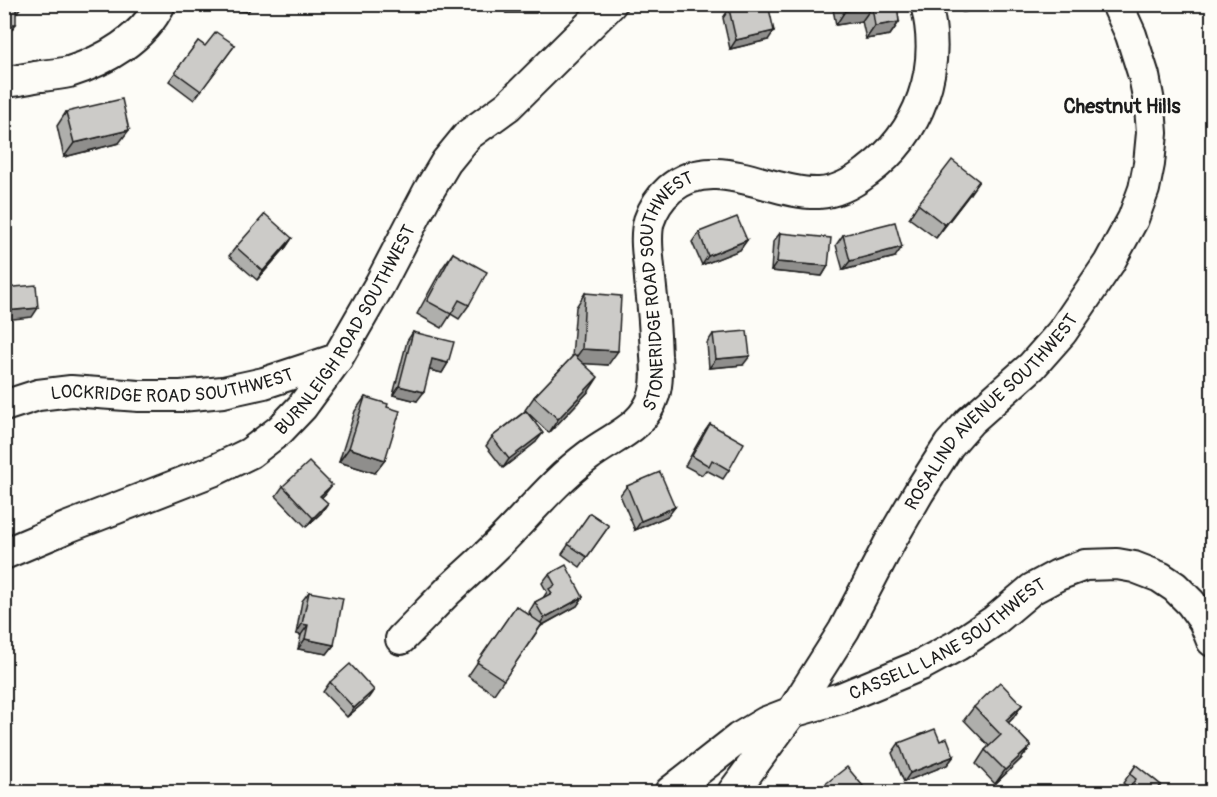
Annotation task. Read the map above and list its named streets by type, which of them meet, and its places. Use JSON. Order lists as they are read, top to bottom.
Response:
{
  "streets": {
    "street": [
      "STONERIDGE ROAD SOUTHWEST",
      "BURNLEIGH ROAD SOUTHWEST",
      "LOCKRIDGE ROAD SOUTHWEST",
      "ROSALIND AVENUE SOUTHWEST",
      "CASSELL LANE SOUTHWEST"
    ]
  },
  "crossings": [
    ["BURNLEIGH ROAD SOUTHWEST", "LOCKRIDGE ROAD SOUTHWEST"],
    ["ROSALIND AVENUE SOUTHWEST", "CASSELL LANE SOUTHWEST"]
  ],
  "districts": ["Chestnut Hills"]
}
